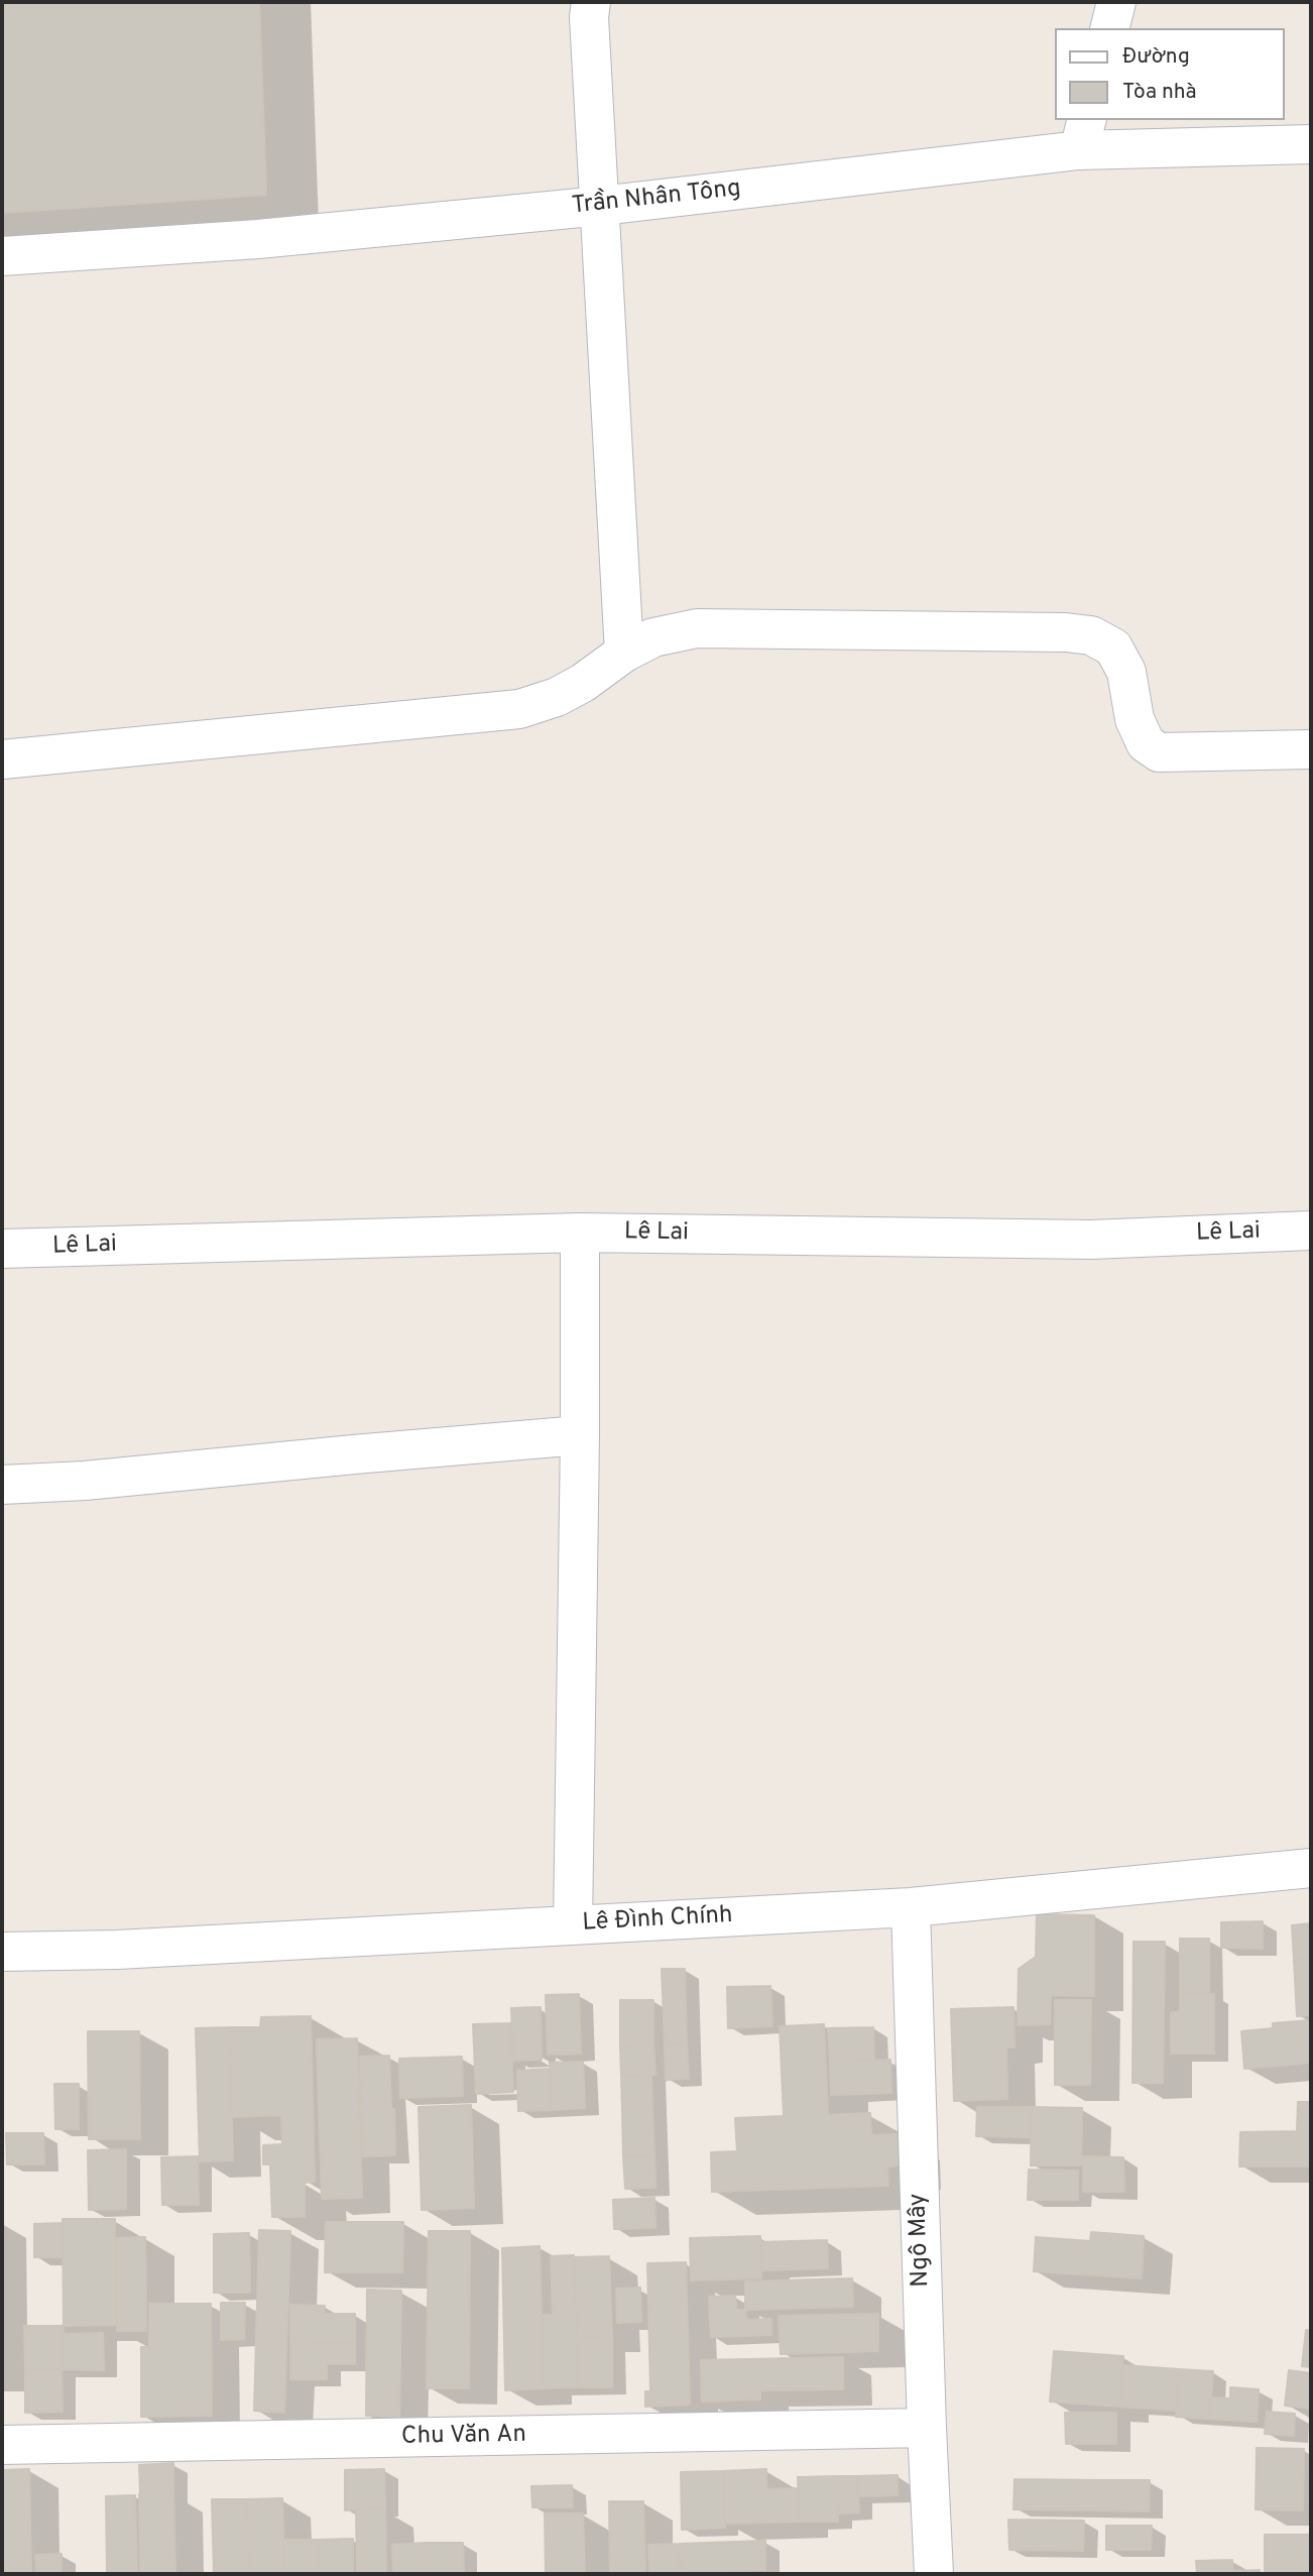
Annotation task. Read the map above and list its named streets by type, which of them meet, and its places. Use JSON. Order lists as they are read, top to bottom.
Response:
{
  "streets": {
    "street": [
      "Trần Nhân Tông",
      "Lê Lai",
      "Lê Đình Chính",
      "Ngô Mây",
      "Chu Văn An"
    ]
  },
  "crossings": [
    ["Lê Đình Chính", "Ngô Mây"],
    ["Ngô Mây", "Chu Văn An"]
  ],
  "legend": ["Đường", "Tòa nhà"]
}
